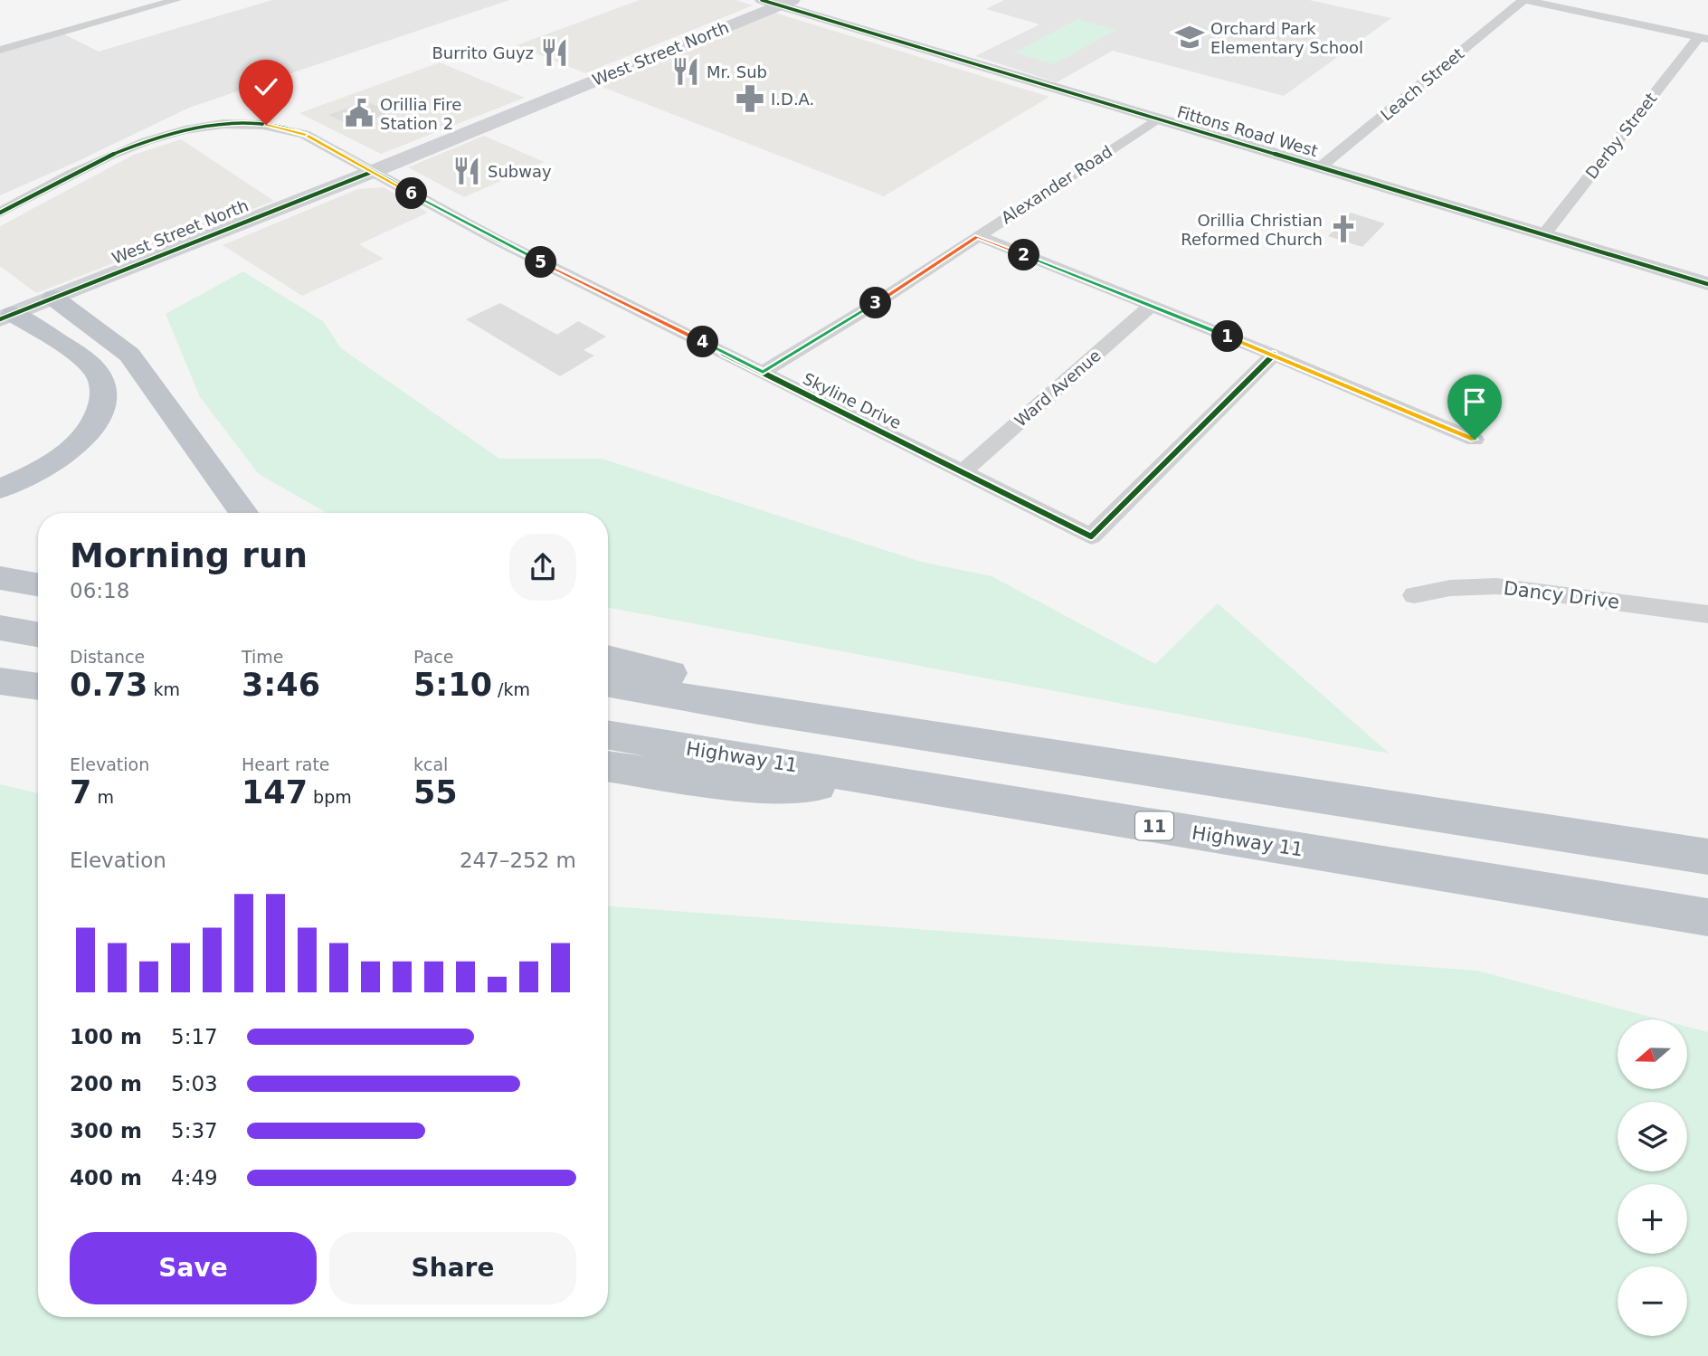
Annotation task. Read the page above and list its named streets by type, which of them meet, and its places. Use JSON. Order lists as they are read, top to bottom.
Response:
{
  "streets": {
    "highway": ["Highway 11", "11"],
    "main road": ["West Street North"],
    "street": [
      "Leach Street",
      "Fittons Road West",
      "Derby Street",
      "Alexander Road",
      "Ward Avenue",
      "Skyline Drive",
      "Dancy Drive"
    ]
  },
  "crossings": [
    ["West Street North", "Fittons Road West"],
    ["West Street North", "Skyline Drive"],
    ["Leach Street", "Fittons Road West"],
    ["Fittons Road West", "Derby Street"],
    ["Fittons Road West", "Alexander Road"],
    ["Alexander Road", "Skyline Drive"],
    ["Ward Avenue", "Skyline Drive"]
  ],
  "places": {
    "school or university": ["Orchard Park Elementary School"],
    "restaurant": ["Burrito Guyz", "Mr. Sub", "Subway"],
    "pharmacy": ["I.D.A."],
    "public building": ["Orillia Fire Station 2"],
    "church": ["Orillia Christian Reformed Church"]
  },
  "north": "left",
  "page": {
    "pins": [
      "6",
      "2",
      "5",
      "3",
      "1",
      "4"
    ],
    "heading": ["Morning run", "06:18"],
    "stats": [
      ["Distance", "0.73 km"],
      ["Time", "3:46"],
      ["Pace", "5:10 /km"],
      ["Elevation", "7 m"],
      ["Heart rate", "147 bpm"],
      ["kcal", "55"]
    ],
    "chart": ["Elevation", "247–252 m"],
    "list": [
      {
        "name": "100 m",
        "note": "5:17"
      },
      {
        "name": "200 m",
        "note": "5:03"
      },
      {
        "name": "300 m",
        "note": "5:37"
      },
      {
        "name": "400 m",
        "note": "4:49"
      }
    ],
    "map_buttons": ["+", "−"],
    "buttons": ["Save", "Share"]
  }
}
